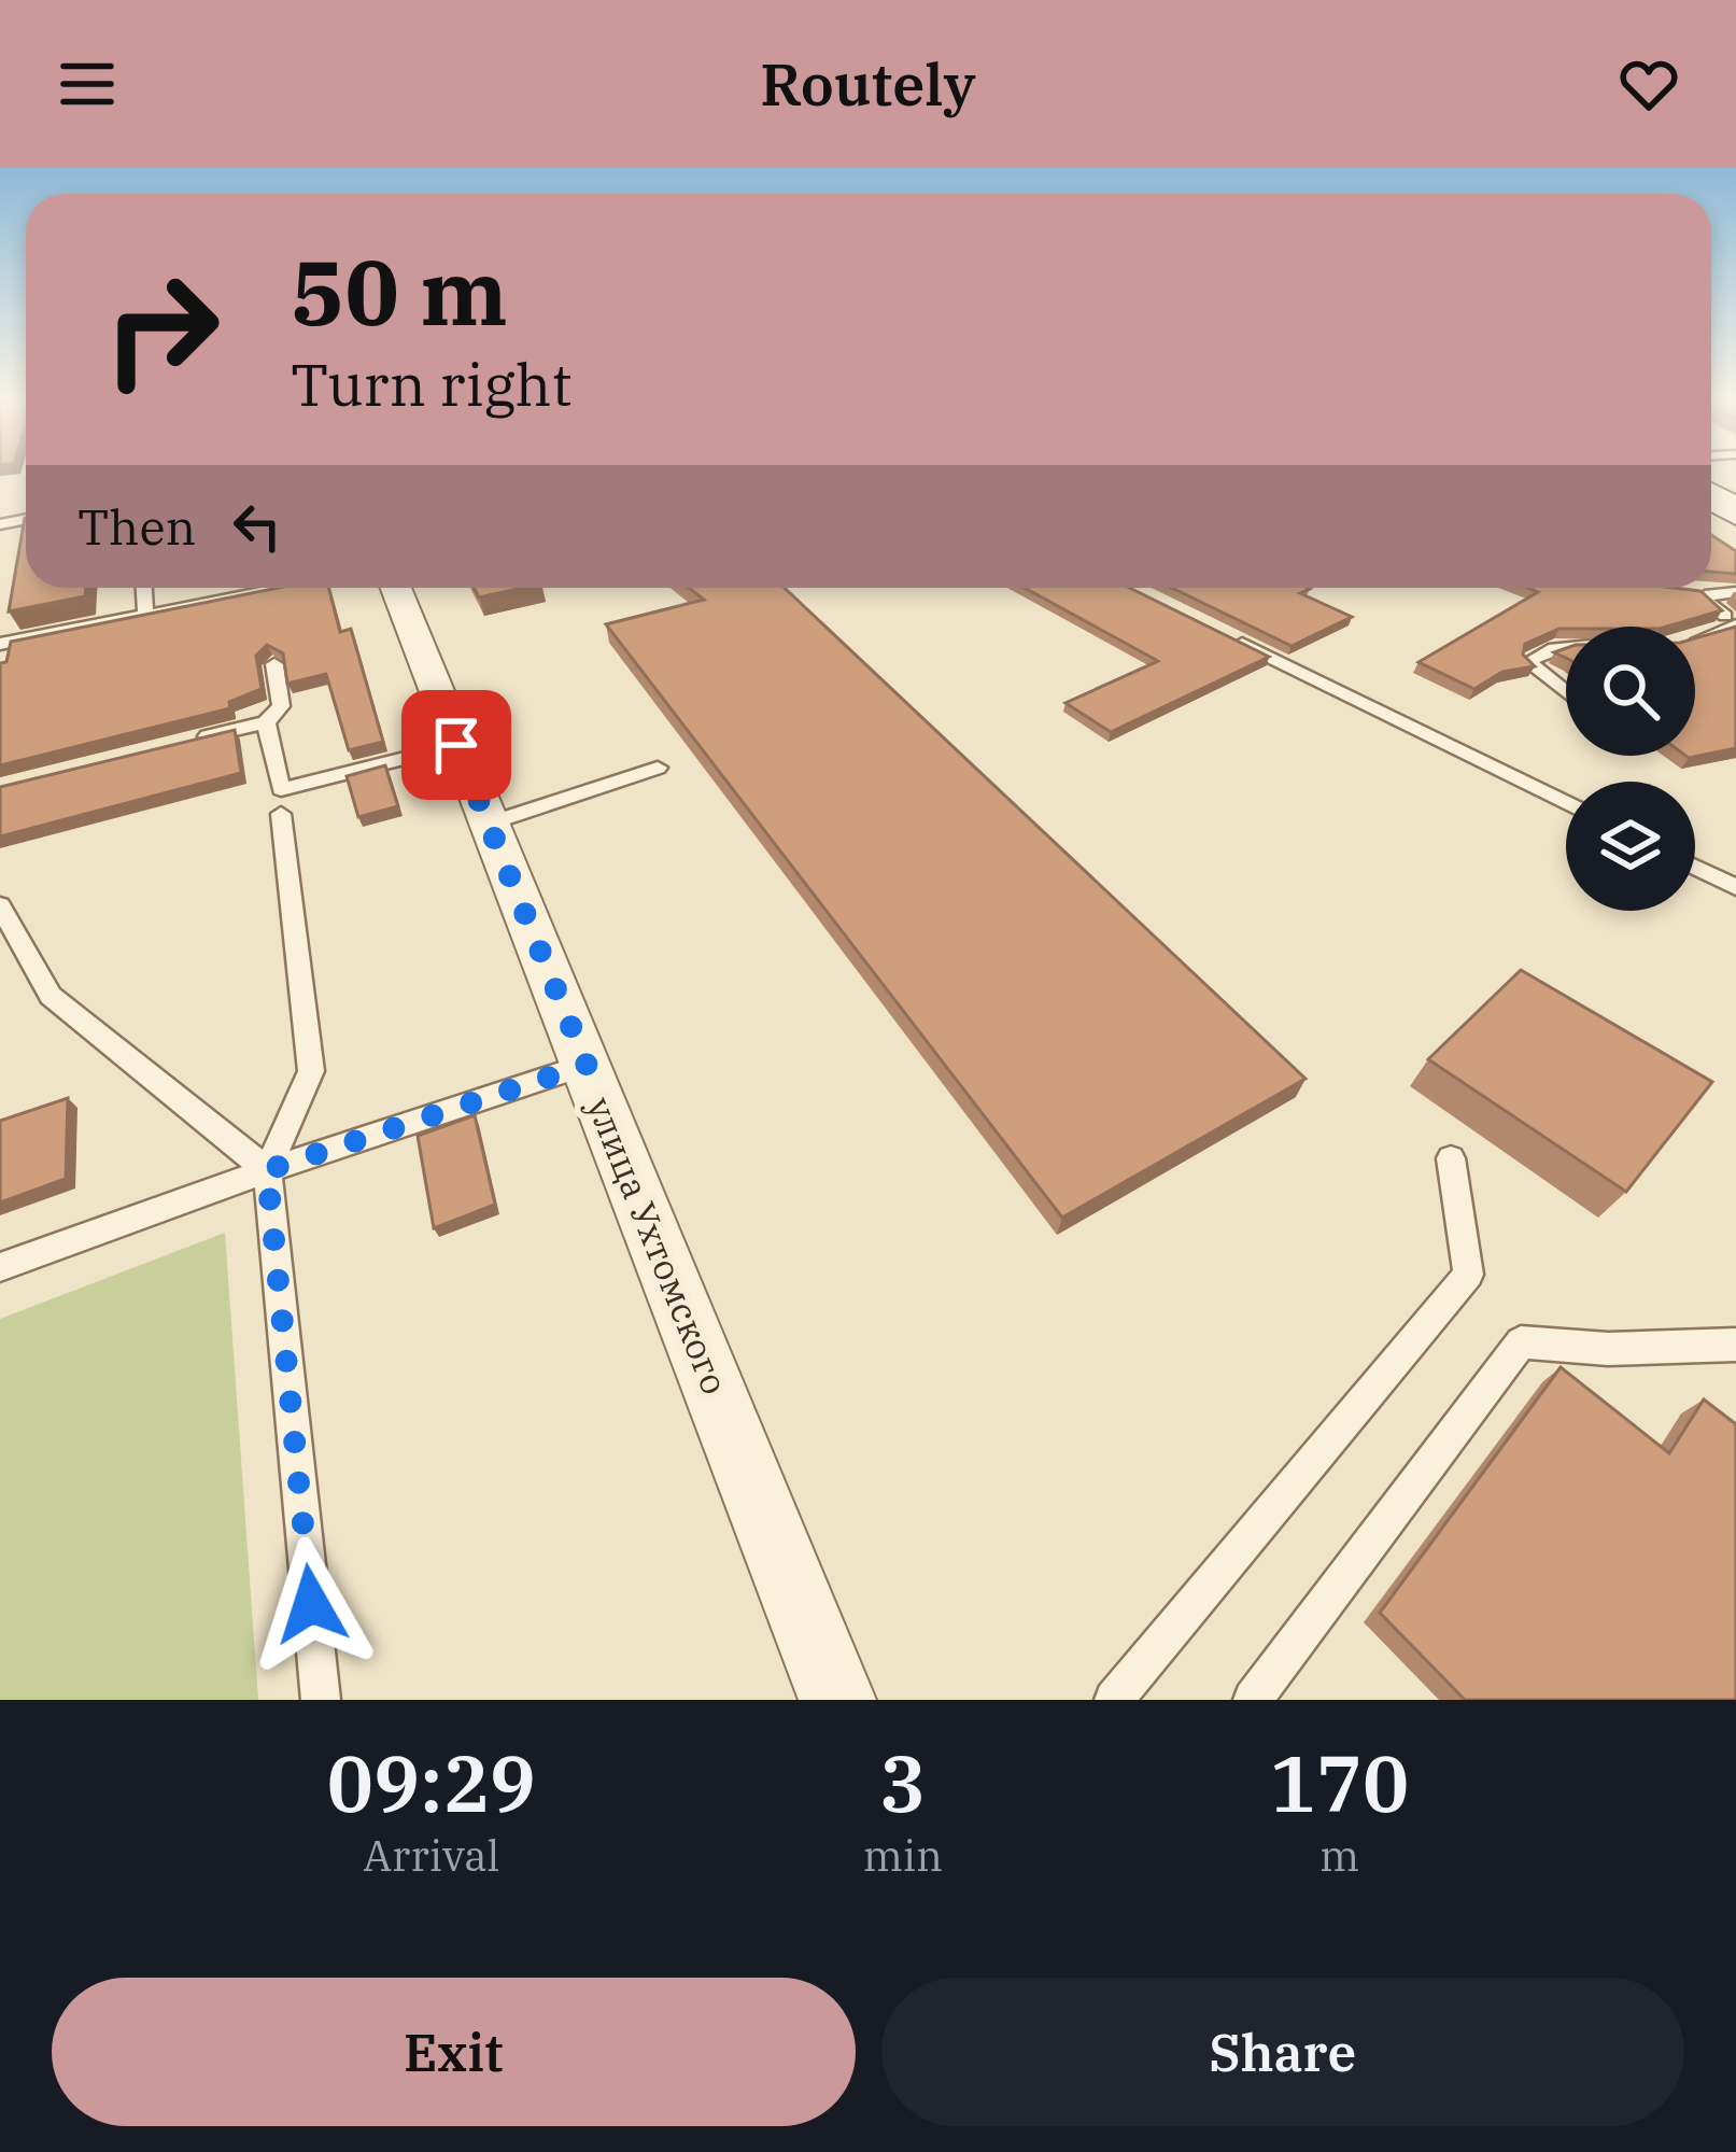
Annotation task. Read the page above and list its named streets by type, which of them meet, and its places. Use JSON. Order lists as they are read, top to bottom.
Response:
{
  "streets": {
    "street": ["улица Ухтомского"]
  },
  "page": {
    "header": "Routely",
    "turn": ["50 m", "Turn right"],
    "then": "Then",
    "eta": [
      "09:29",
      "Arrival",
      "3",
      "min",
      "170",
      "m"
    ],
    "buttons": ["Exit", "Share"]
  }
}
